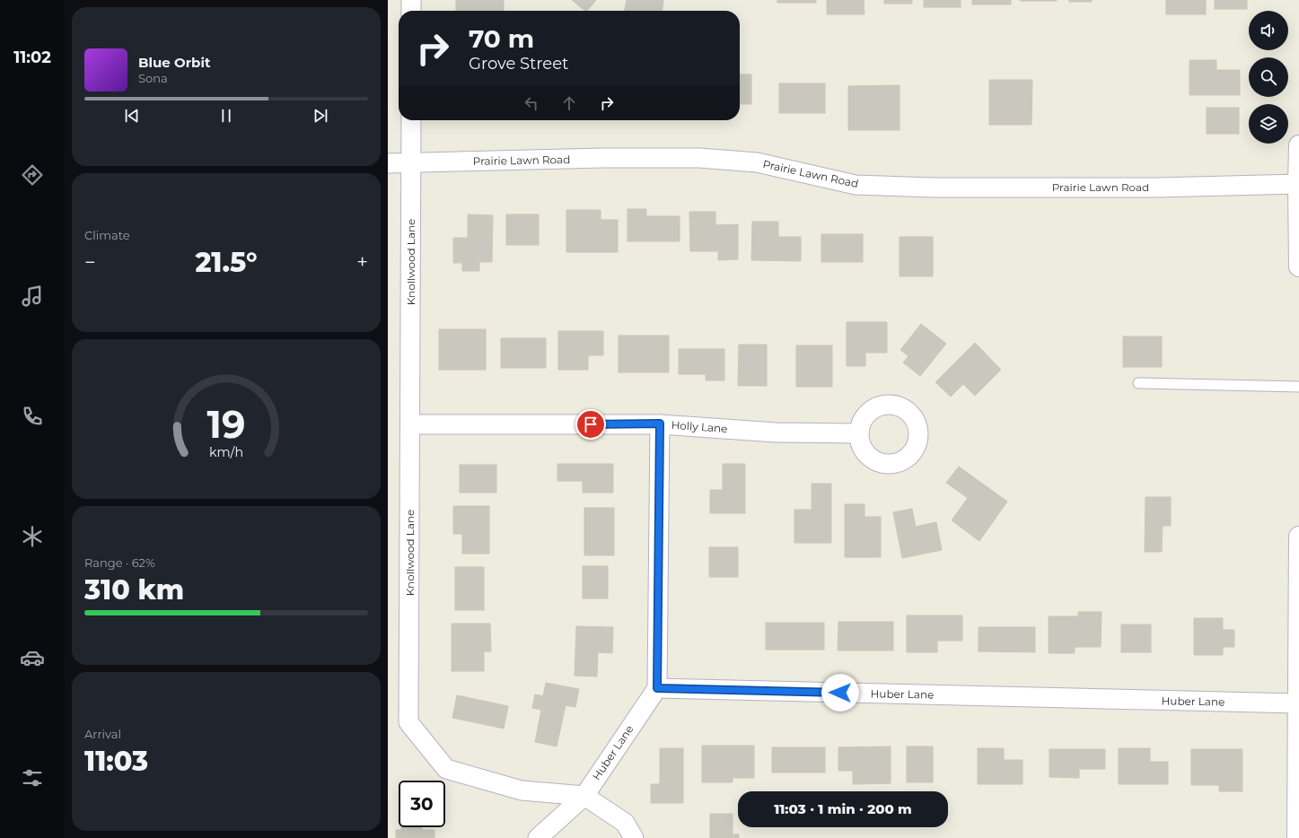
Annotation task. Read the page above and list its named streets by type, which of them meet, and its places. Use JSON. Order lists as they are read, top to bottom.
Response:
{
  "streets": {
    "street": [
      "Prairie Lawn Road",
      "Knollwood Lane",
      "Holly Lane",
      "Huber Lane"
    ]
  },
  "crossings": [
    ["Prairie Lawn Road", "Knollwood Lane"],
    ["Knollwood Lane", "Holly Lane"],
    ["Knollwood Lane", "Huber Lane"]
  ],
  "page": {
    "tabs": "11:02",
    "turn": ["70 m", "Grove Street"],
    "song": ["Blue Orbit", "Sona"],
    "tile": [
      "Climate",
      ["Range · 62%", "310 km"],
      ["Arrival", "11:03"]
    ],
    "heat": ["−", "21.5°", "+"],
    "limit": "30",
    "trip": "11:03 · 1 min · 200 m",
    "gauge": ["19", "km/h"]
  }
}
